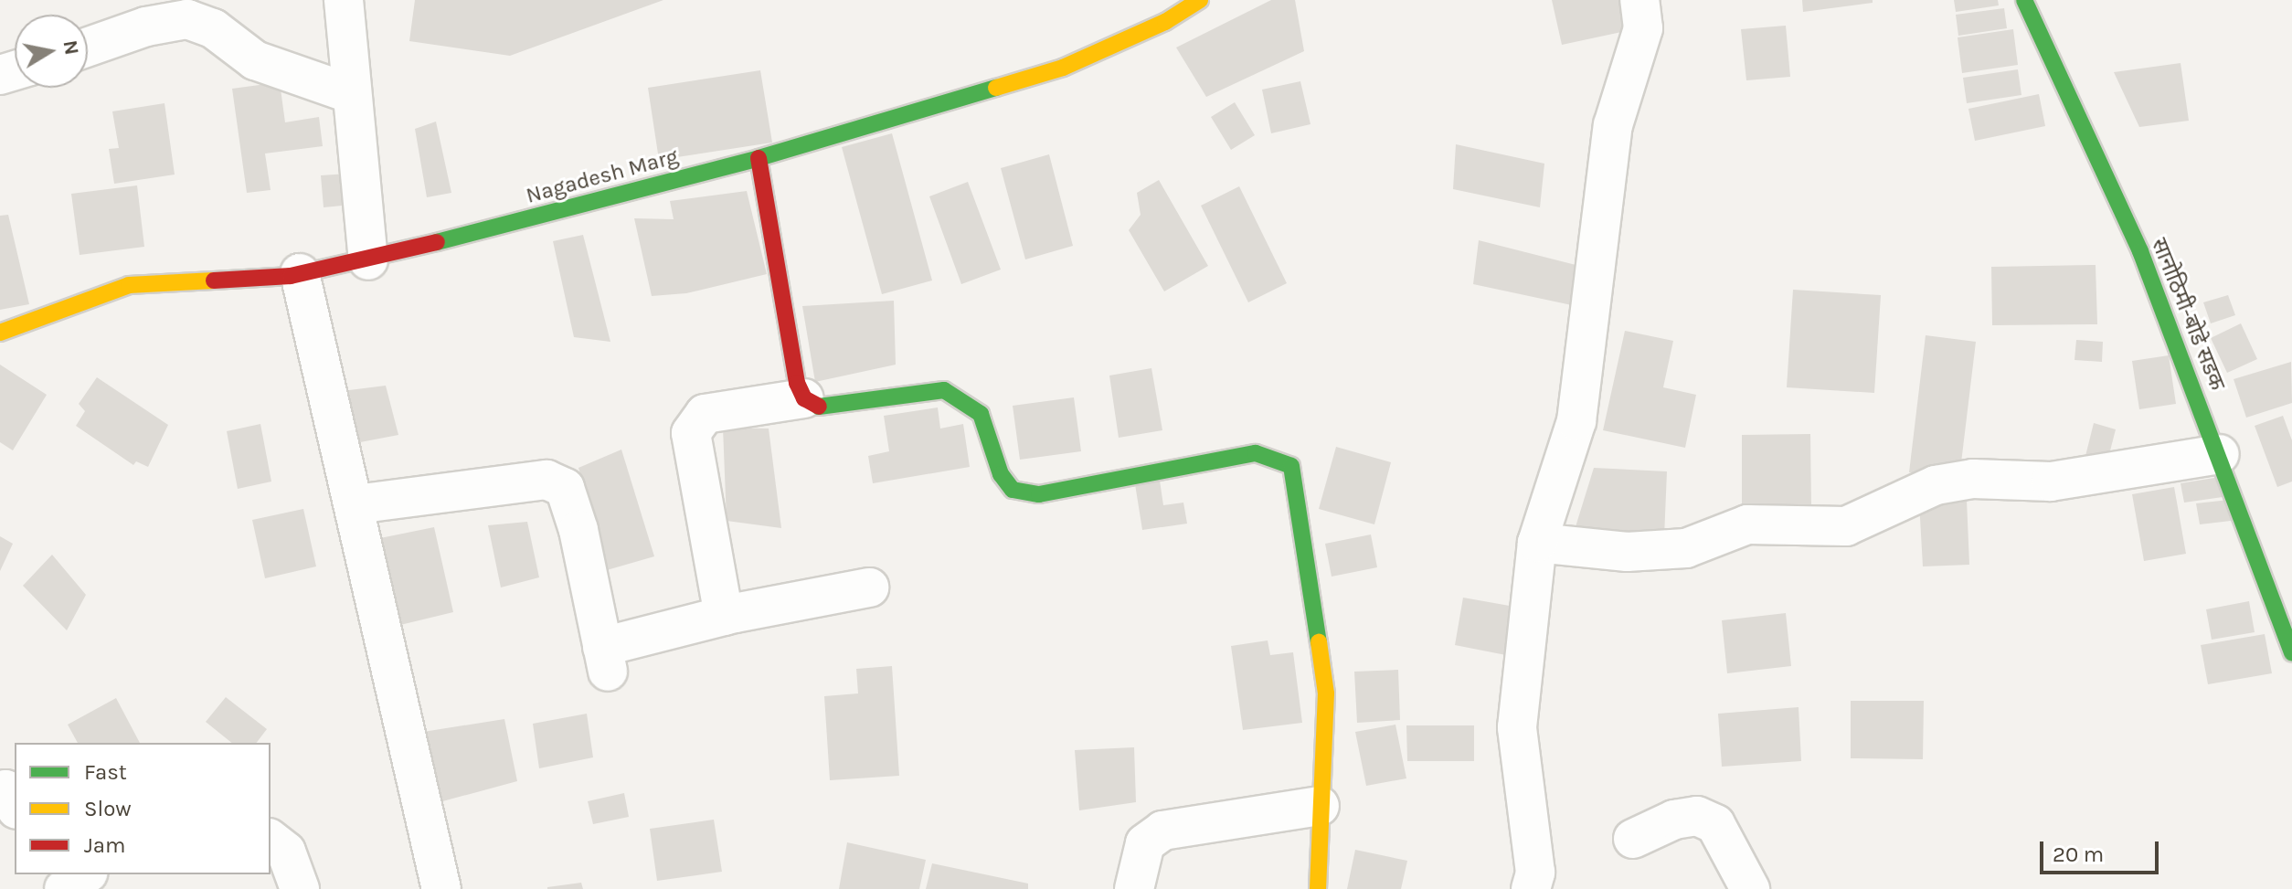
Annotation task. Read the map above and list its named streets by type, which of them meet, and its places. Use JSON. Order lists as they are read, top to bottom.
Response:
{
  "streets": {
    "street": ["Nagadesh Marg", "सानोठिमी-बोडे सडक"]
  },
  "legend": ["Fast", "Slow", "Jam"],
  "scale_bar": "20 m",
  "north": "right"
}
